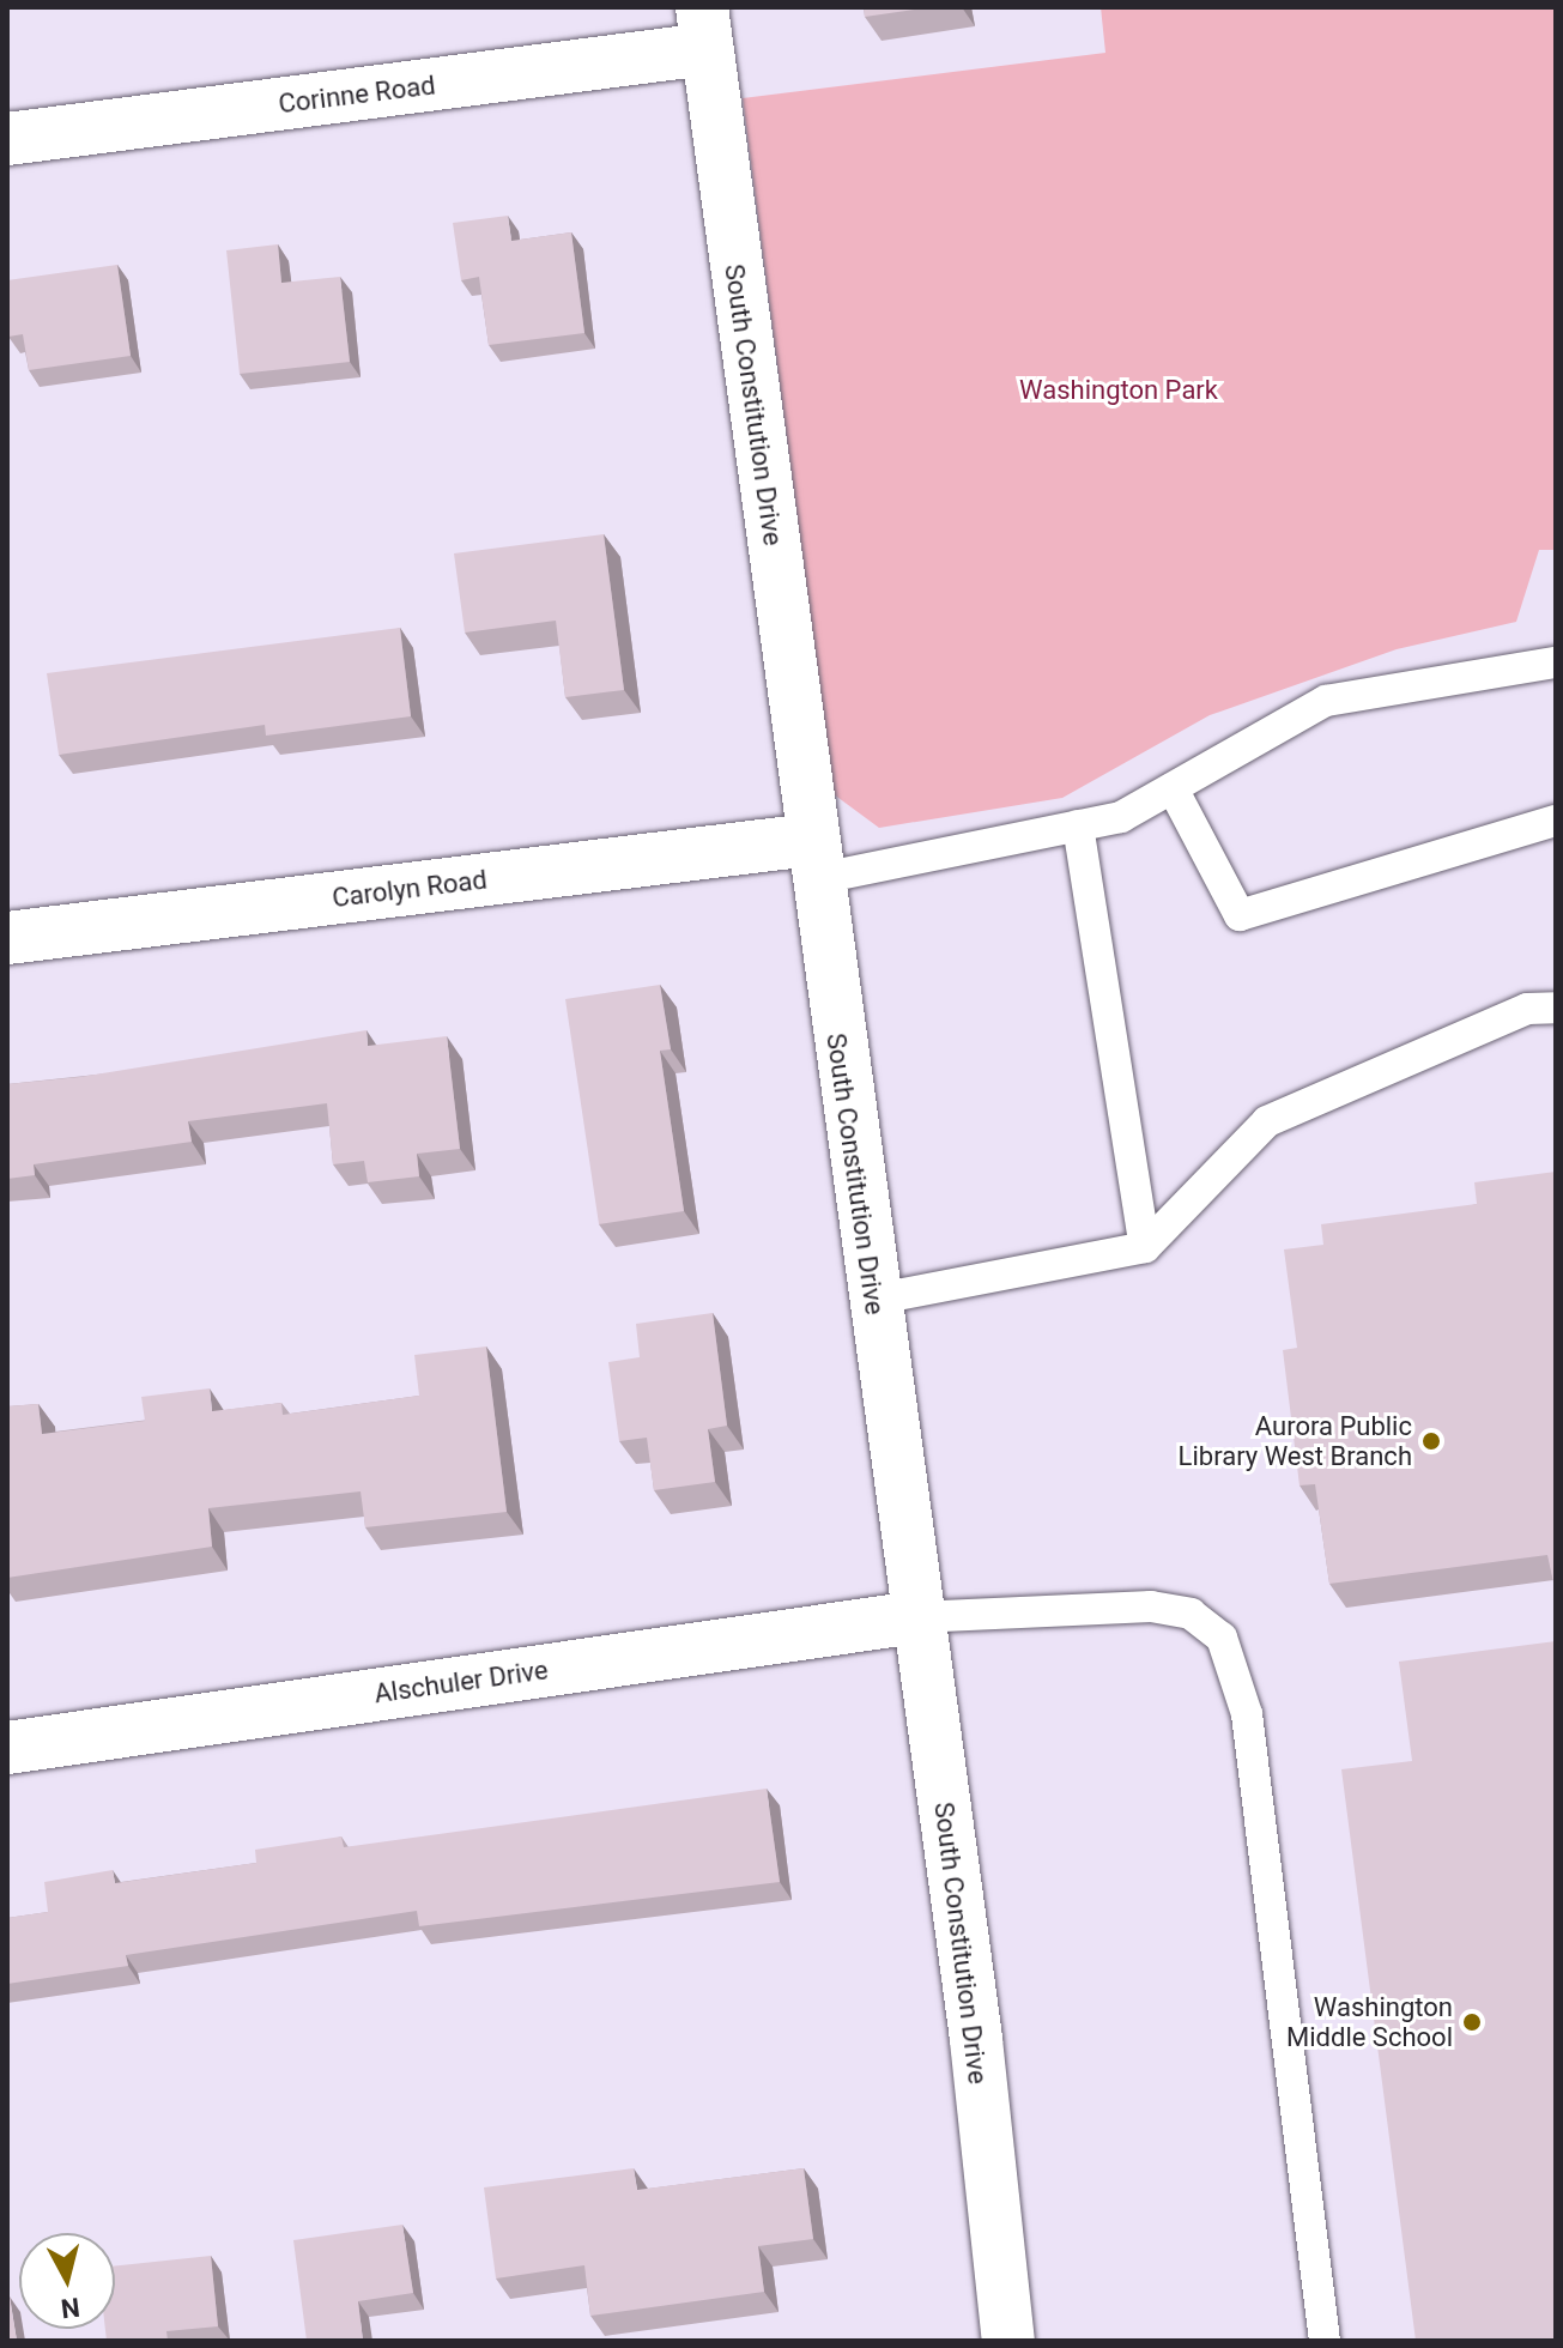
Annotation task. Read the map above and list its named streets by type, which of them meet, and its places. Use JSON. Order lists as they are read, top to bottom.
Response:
{
  "streets": {
    "street": [
      "Corinne Road",
      "South Constitution Drive",
      "Carolyn Road",
      "Alschuler Drive"
    ]
  },
  "crossings": [
    ["Corinne Road", "South Constitution Drive"],
    ["South Constitution Drive", "Carolyn Road"],
    ["South Constitution Drive", "Alschuler Drive"]
  ],
  "parks": ["Washington Park"],
  "places": ["Aurora Public Library West Branch", "Washington Middle School"],
  "north": "bottom"
}
